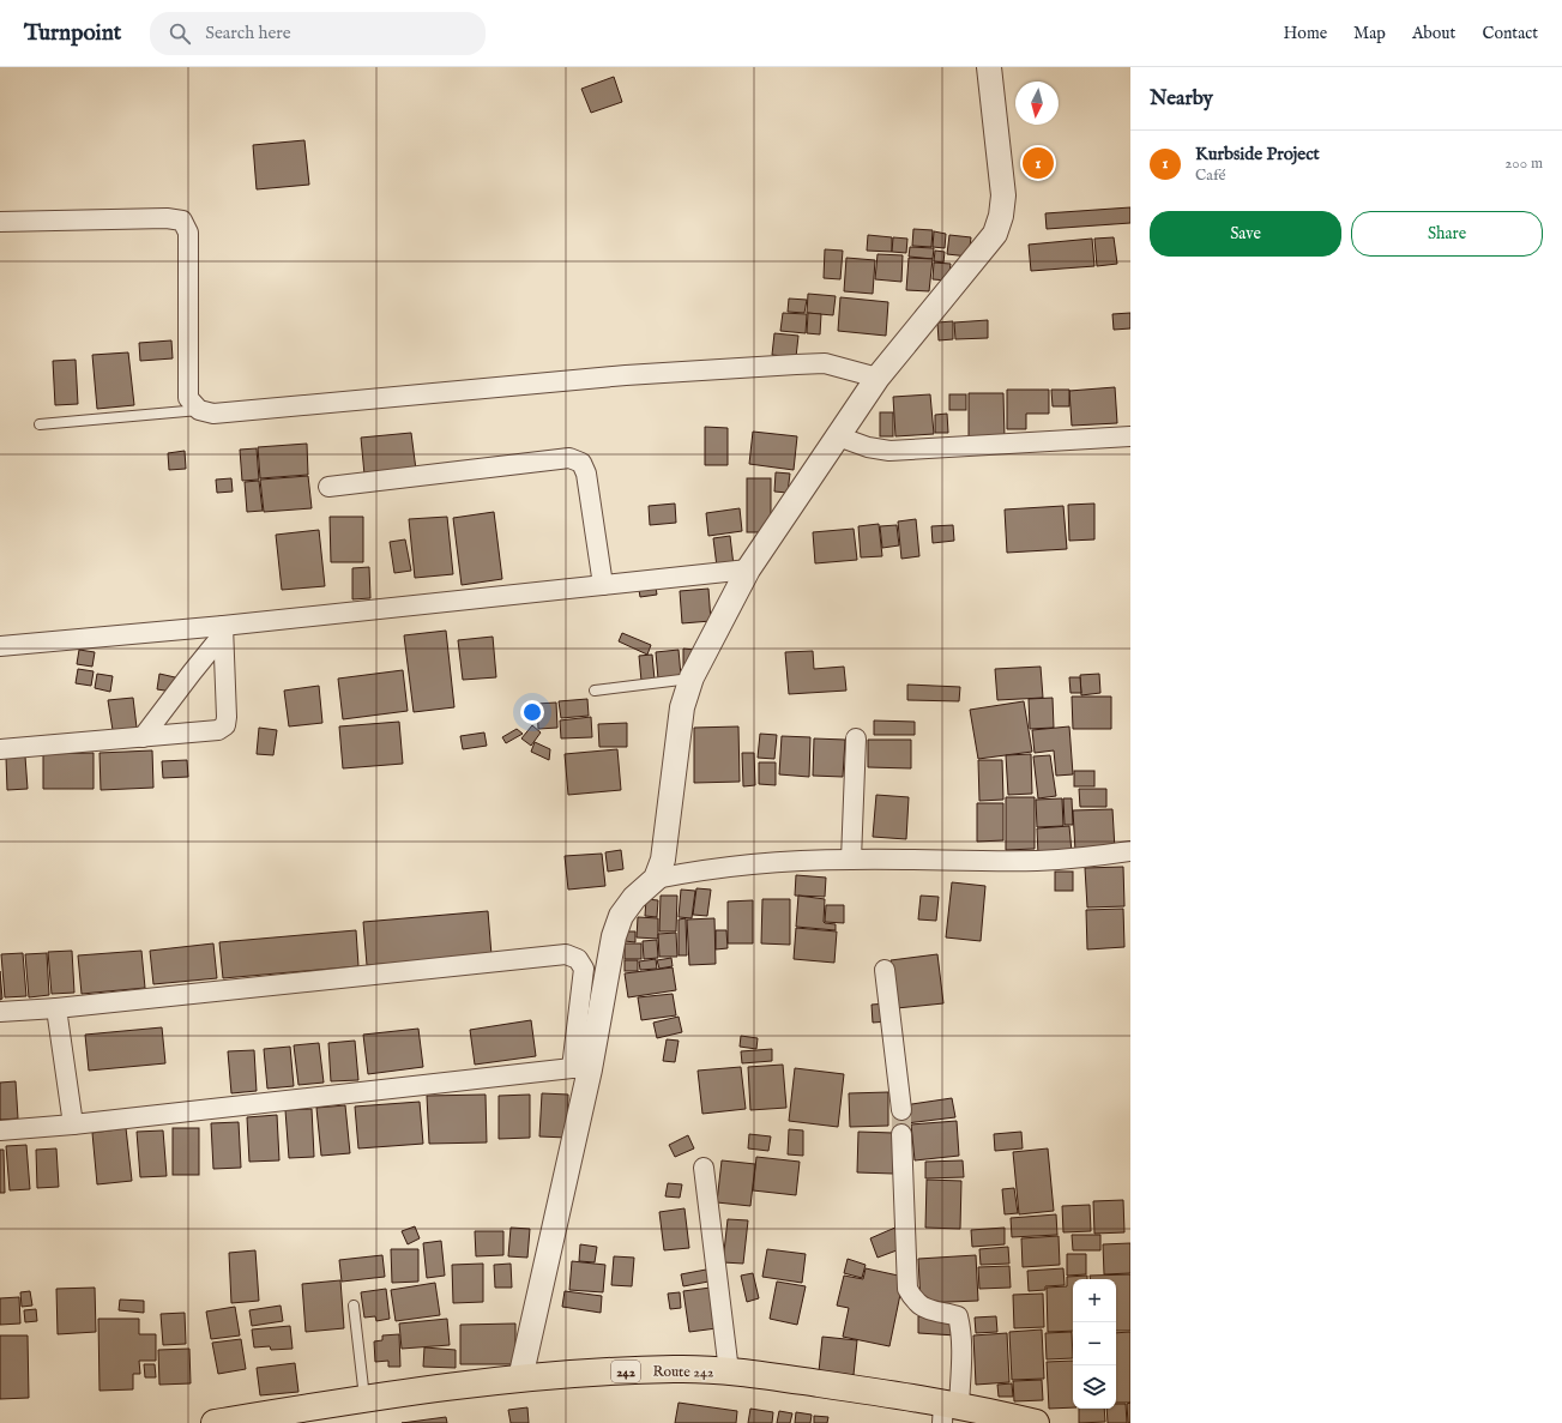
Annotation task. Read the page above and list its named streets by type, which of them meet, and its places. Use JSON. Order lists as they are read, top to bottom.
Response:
{
  "streets": {
    "main road": ["242", "Route 242"]
  },
  "north": "bottom",
  "page": {
    "header": "Turnpoint",
    "search": "Search here",
    "nav": [
      "Home",
      "Map",
      "About",
      "Contact"
    ],
    "heading": "Nearby",
    "list": [
      {
        "mark": "1",
        "name": "Kurbside Project",
        "note": "Café",
        "value": "200 m"
      }
    ],
    "pins": "1",
    "buttons": ["Save", "Share"],
    "map_buttons": ["+", "−"]
  }
}
